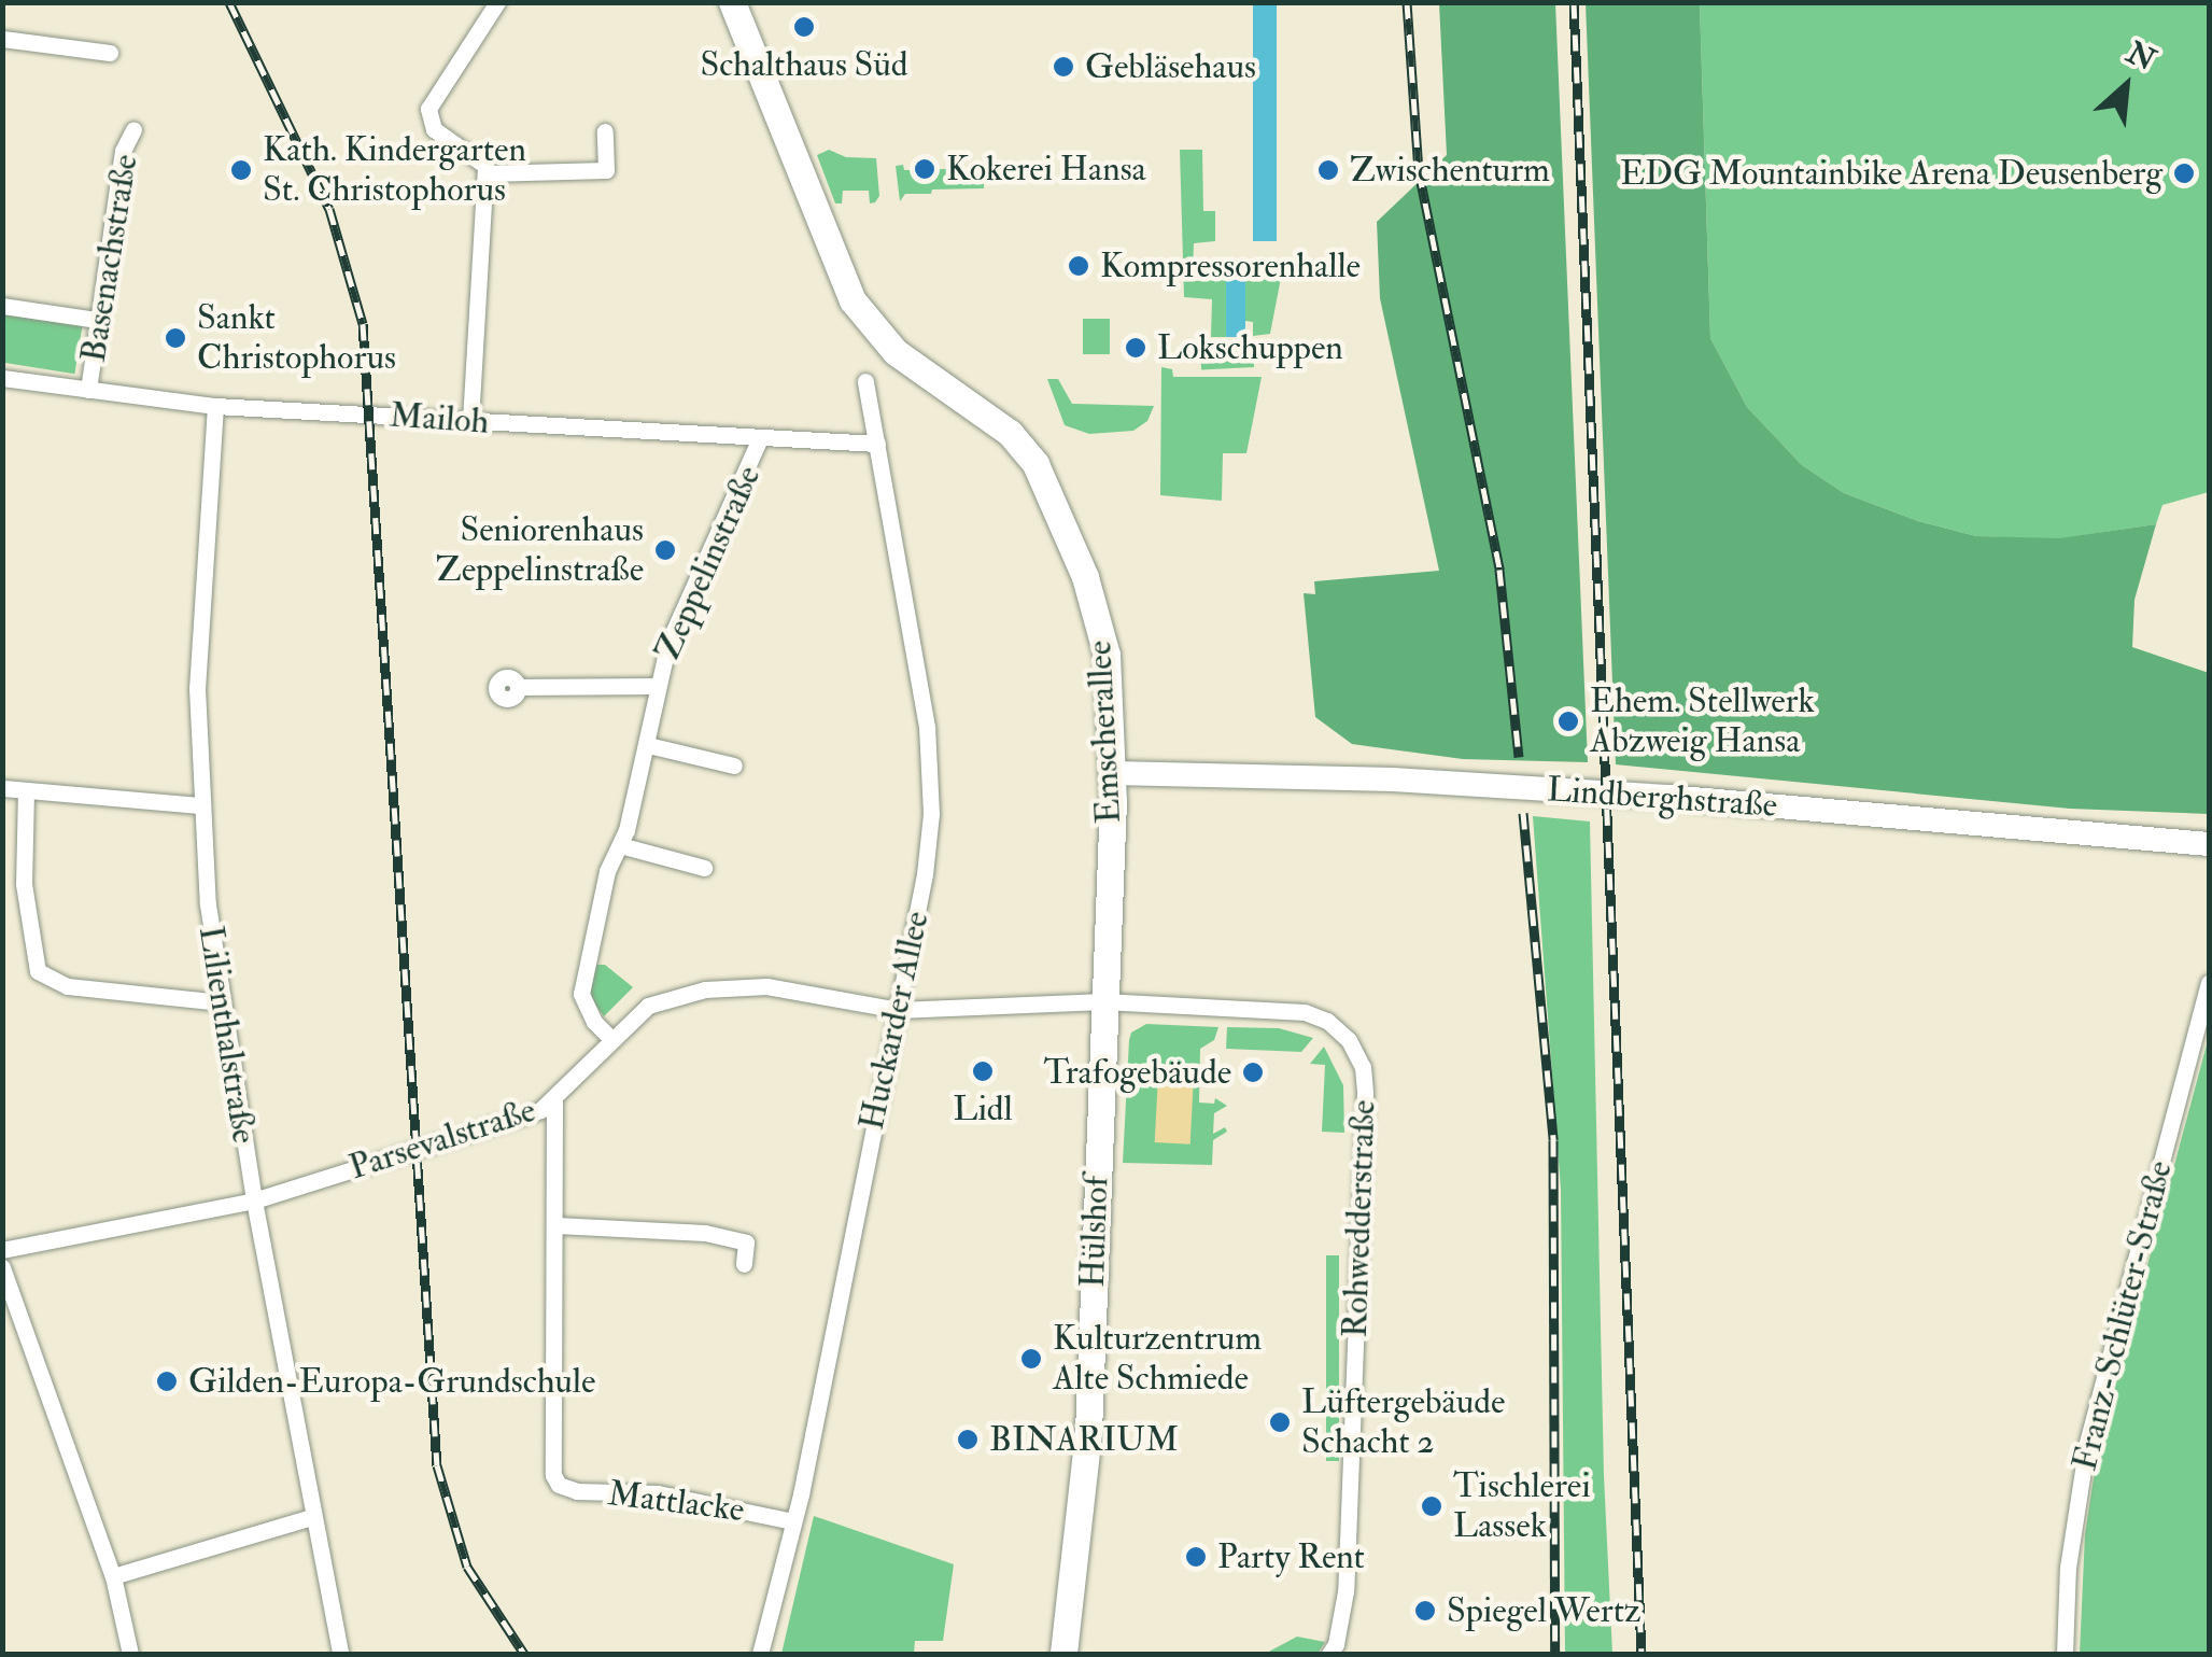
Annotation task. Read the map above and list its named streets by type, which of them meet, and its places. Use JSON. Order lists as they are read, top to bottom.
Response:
{
  "streets": {
    "main road": ["Emscherallee", "Lindberghstraße", "Hülshof"],
    "street": [
      "Basenachstraße",
      "Mailoh",
      "Zeppelinstraße",
      "Huckarder Allee",
      "Lilienthalstraße",
      "Parsevalstraße",
      "Rohwedderstraße",
      "Franz-Schlüter-Straße",
      "Mattlacke"
    ]
  },
  "crossings": [
    ["Basenachstraße", "Mailoh"],
    ["Mailoh", "Zeppelinstraße"],
    ["Mailoh", "Huckarder Allee"],
    ["Mailoh", "Lilienthalstraße"],
    ["Zeppelinstraße", "Parsevalstraße"],
    ["Emscherallee", "Lindberghstraße"],
    ["Emscherallee", "Parsevalstraße"],
    ["Emscherallee", "Rohwedderstraße"],
    ["Emscherallee", "Hülshof"],
    ["Huckarder Allee", "Parsevalstraße"],
    ["Huckarder Allee", "Mattlacke"],
    ["Lilienthalstraße", "Parsevalstraße"],
    ["Parsevalstraße", "Rohwedderstraße"],
    ["Parsevalstraße", "Hülshof"],
    ["Rohwedderstraße", "Hülshof"]
  ],
  "places": [
    "Schalthaus Süd",
    "Gebläsehaus",
    "Kokerei Hansa",
    "Kath. Kindergarten St. Christophorus",
    "Zwischenturm",
    "EDG Mountainbike Arena Deusenberg",
    "Kompressorenhalle",
    "Sankt Christophorus",
    "Lokschuppen",
    "Seniorenhaus Zeppelinstraße",
    "Ehem. Stellwerk Abzweig Hansa",
    "Lidl",
    "Trafogebäude",
    "Kulturzentrum Alte Schmiede",
    "Gilden-Europa-Grundschule",
    "Lüftergebäude Schacht 2",
    "BINARIUM",
    "Tischlerei Lassek",
    "Party Rent",
    "Spiegel Wertz"
  ],
  "north": "top right"
}
